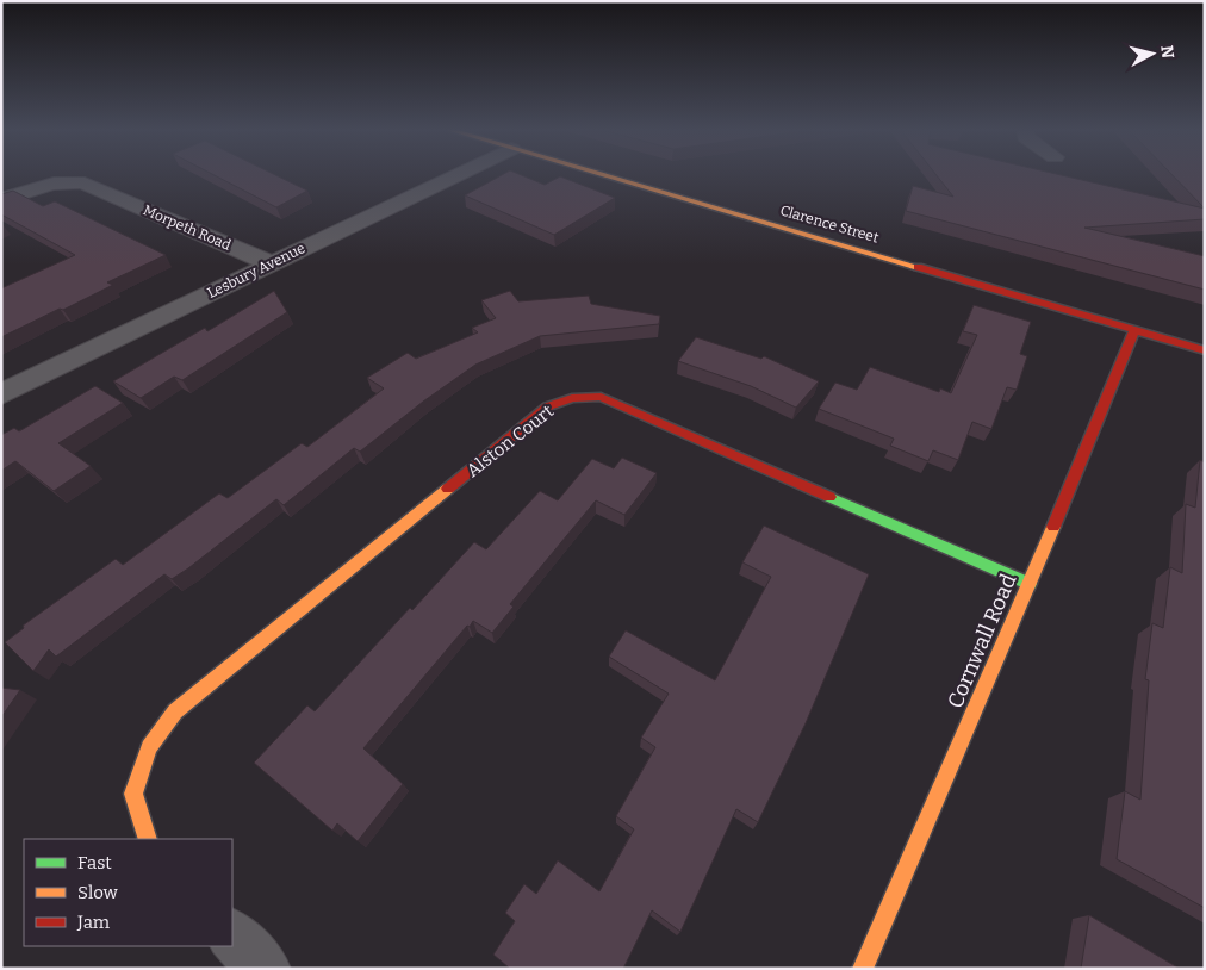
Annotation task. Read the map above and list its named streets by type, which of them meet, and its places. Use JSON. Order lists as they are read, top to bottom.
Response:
{
  "streets": {
    "street": [
      "Clarence Street",
      "Morpeth Road",
      "Lesbury Avenue",
      "Alston Court",
      "Cornwall Road"
    ]
  },
  "crossings": [
    ["Clarence Street", "Cornwall Road"],
    ["Morpeth Road", "Lesbury Avenue"],
    ["Alston Court", "Cornwall Road"]
  ],
  "legend": ["Fast", "Slow", "Jam"],
  "north": "right"
}
